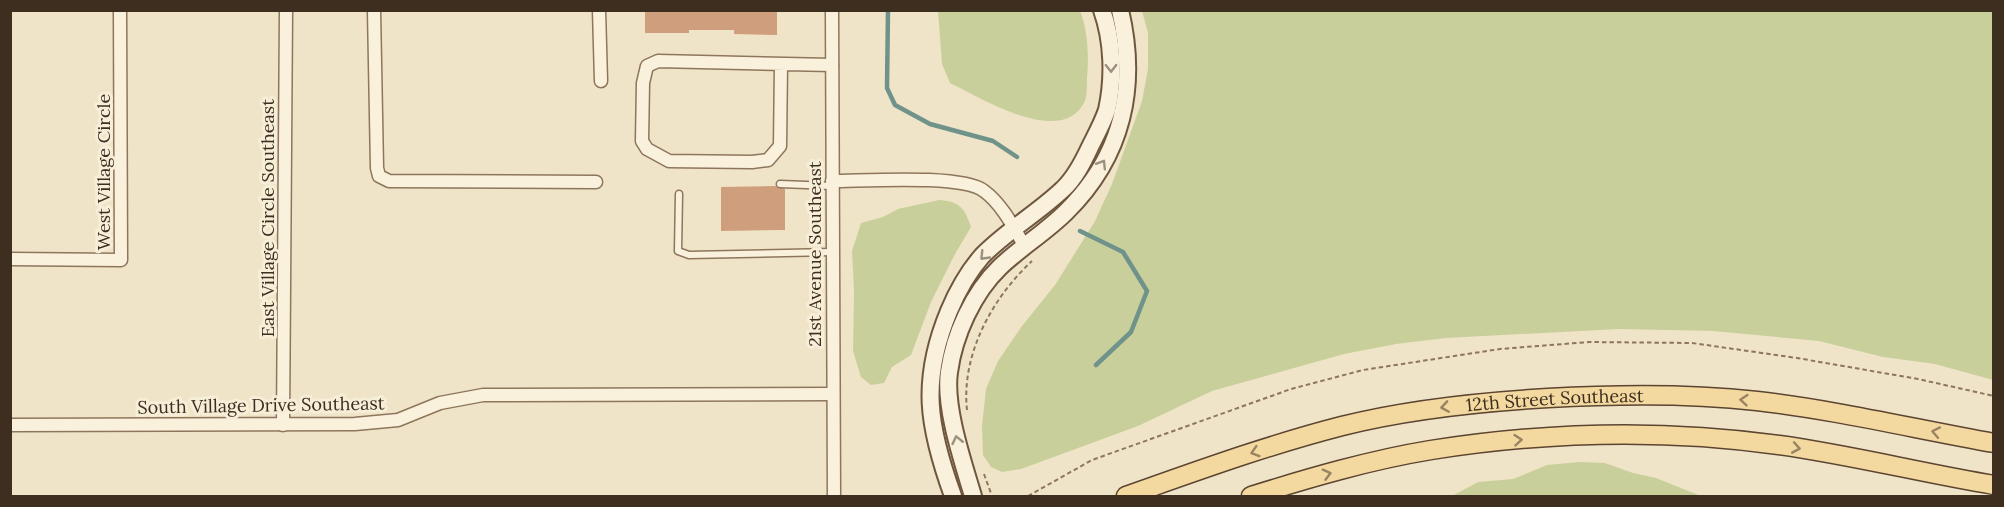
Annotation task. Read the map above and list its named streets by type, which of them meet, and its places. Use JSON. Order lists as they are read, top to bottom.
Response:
{
  "streets": {
    "main road": ["12th Street Southeast"],
    "street": [
      "West Village Circle",
      "East Village Circle Southeast",
      "21st Avenue Southeast",
      "South Village Drive Southeast"
    ]
  },
  "crossings": [
    ["East Village Circle Southeast", "South Village Drive Southeast"],
    ["21st Avenue Southeast", "South Village Drive Southeast"]
  ]
}
